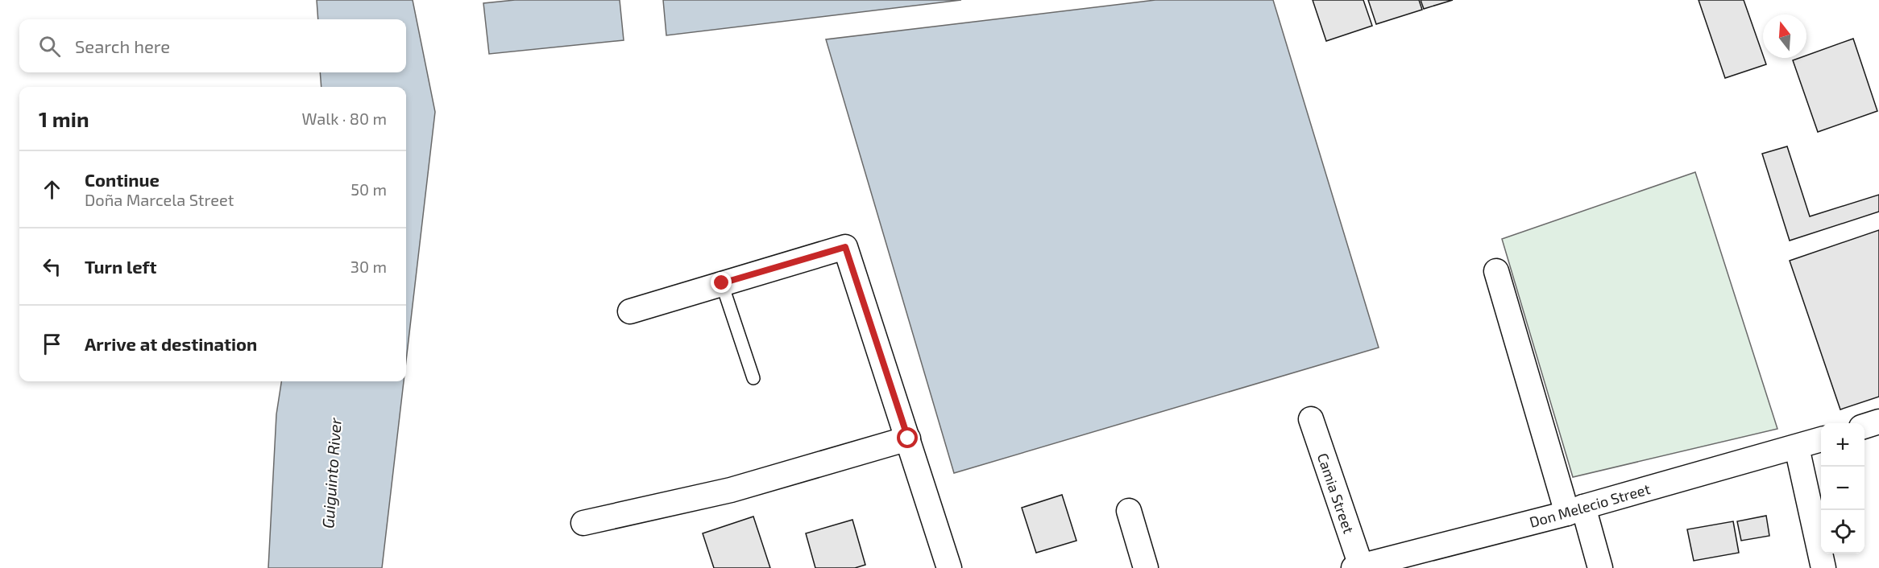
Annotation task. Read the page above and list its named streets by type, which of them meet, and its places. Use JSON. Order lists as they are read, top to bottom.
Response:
{
  "streets": {
    "street": ["Camia Street", "Don Melecio Street"]
  },
  "crossings": [
    ["Camia Street", "Don Melecio Street"]
  ],
  "water": ["Guiguinto River"],
  "north": "top",
  "page": {
    "search": "Search here",
    "heading": ["1 min", "Walk · 80 m"],
    "list": [
      ["Continue", "Doña Marcela Street", "50 m"],
      ["Turn left", "30 m"],
      "Arrive at destination"
    ],
    "map_buttons": ["+", "−"]
  }
}
